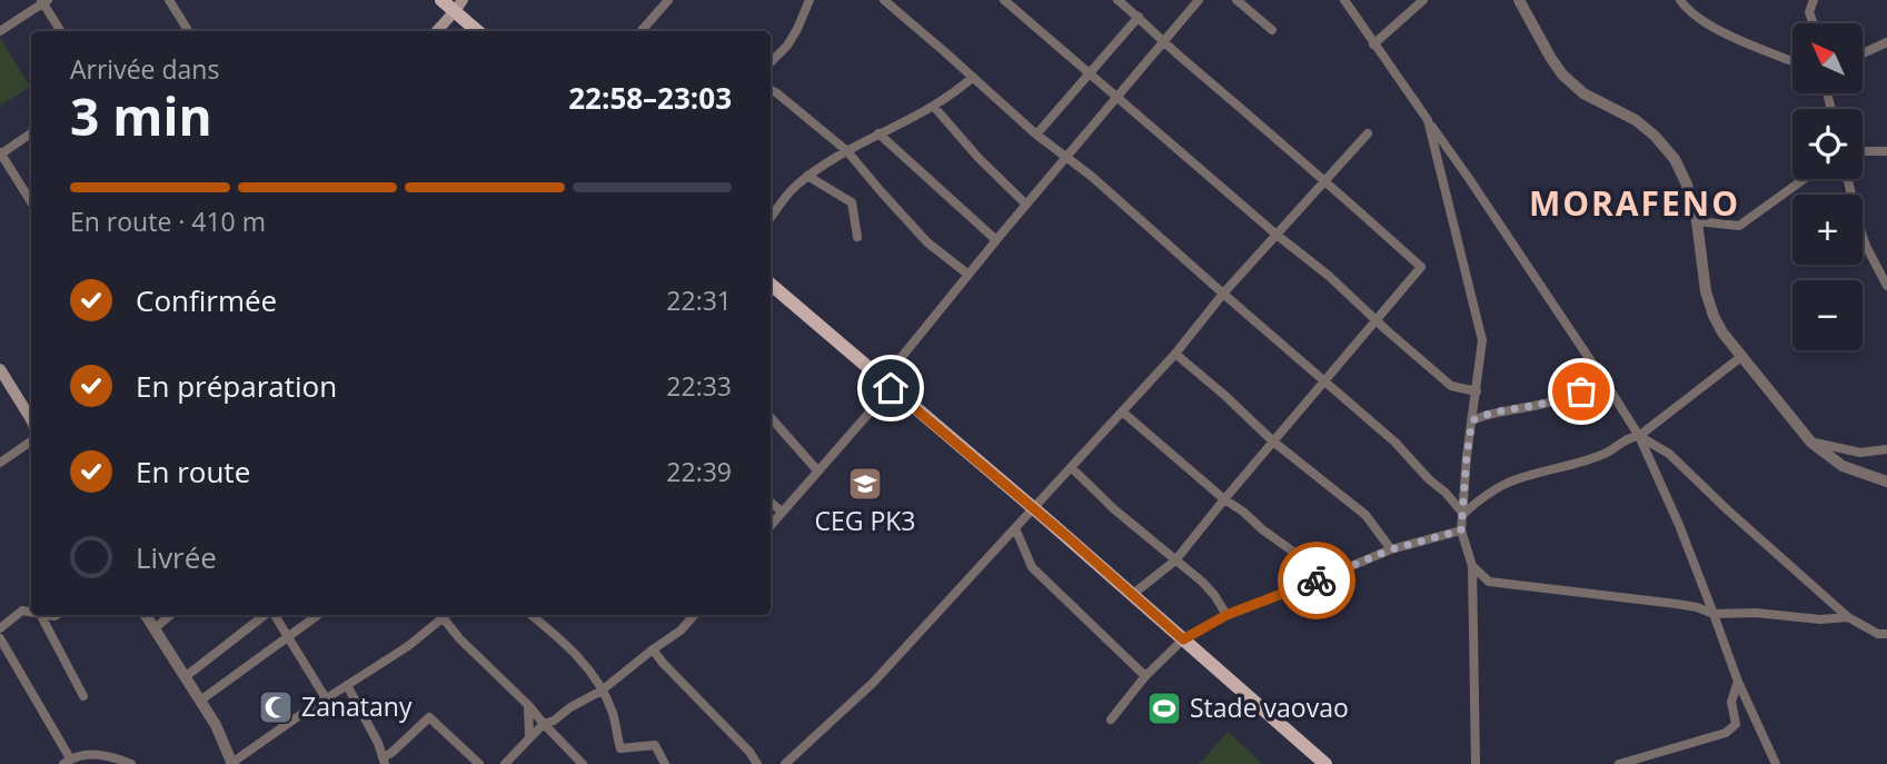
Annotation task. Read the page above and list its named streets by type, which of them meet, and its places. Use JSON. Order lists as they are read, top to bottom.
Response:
{
  "districts": ["MORAFENO"],
  "places": {
    "school or university": ["CEG PK3"],
    "mosque": ["Zanatany"],
    "sports": ["Stade vaovao"]
  },
  "north": "top left",
  "page": {
    "map_buttons": ["+", "−"],
    "heading": ["3 min", "Arrivée dans", "22:58–23:03"],
    "bar": "En route · 410 m",
    "list": [
      ["Confirmée", "22:31"],
      ["En préparation", "22:33"],
      ["En route", "22:39"],
      "Livrée"
    ]
  }
}
